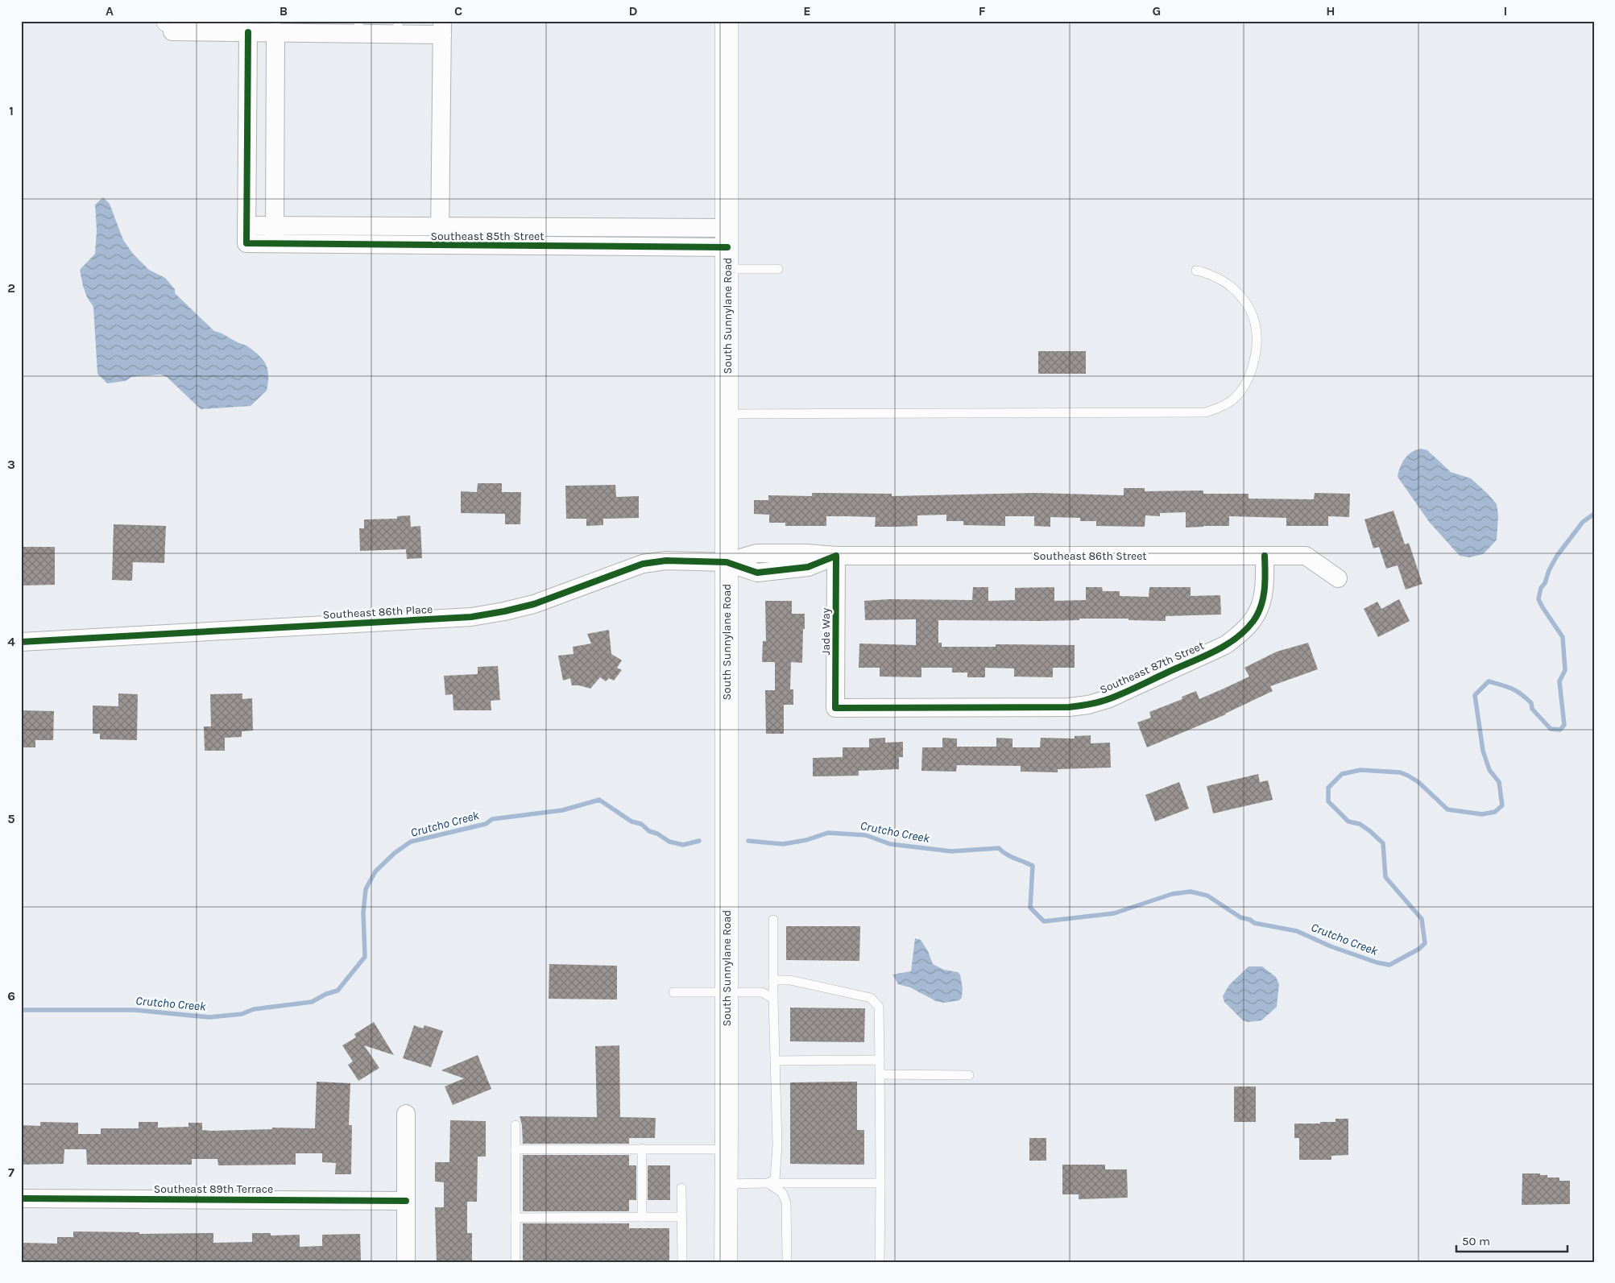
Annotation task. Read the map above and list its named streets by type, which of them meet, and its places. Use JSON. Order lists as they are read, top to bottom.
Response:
{
  "streets": {
    "main road": ["South Sunnylane Road"],
    "street": [
      "Southeast 85th Street",
      "Southeast 86th Street",
      "Southeast 86th Place",
      "Jade Way",
      "Southeast 87th Street",
      "Southeast 89th Terrace"
    ]
  },
  "crossings": [
    ["Southeast 85th Street", "South Sunnylane Road"],
    ["South Sunnylane Road", "Southeast 86th Street"],
    ["South Sunnylane Road", "Southeast 86th Place"],
    ["Southeast 86th Street", "Southeast 86th Place"],
    ["Southeast 86th Street", "Jade Way"],
    ["Southeast 86th Street", "Southeast 87th Street"],
    ["Jade Way", "Southeast 87th Street"]
  ],
  "water": ["Crutcho Creek"],
  "scale_bar": "50 m",
  "grid": {
    "columns": [
      "A",
      "B",
      "C",
      "D",
      "E",
      "F",
      "G",
      "H",
      "I"
    ],
    "rows": [
      "1",
      "2",
      "3",
      "4",
      "5",
      "6",
      "7"
    ]
  }
}
